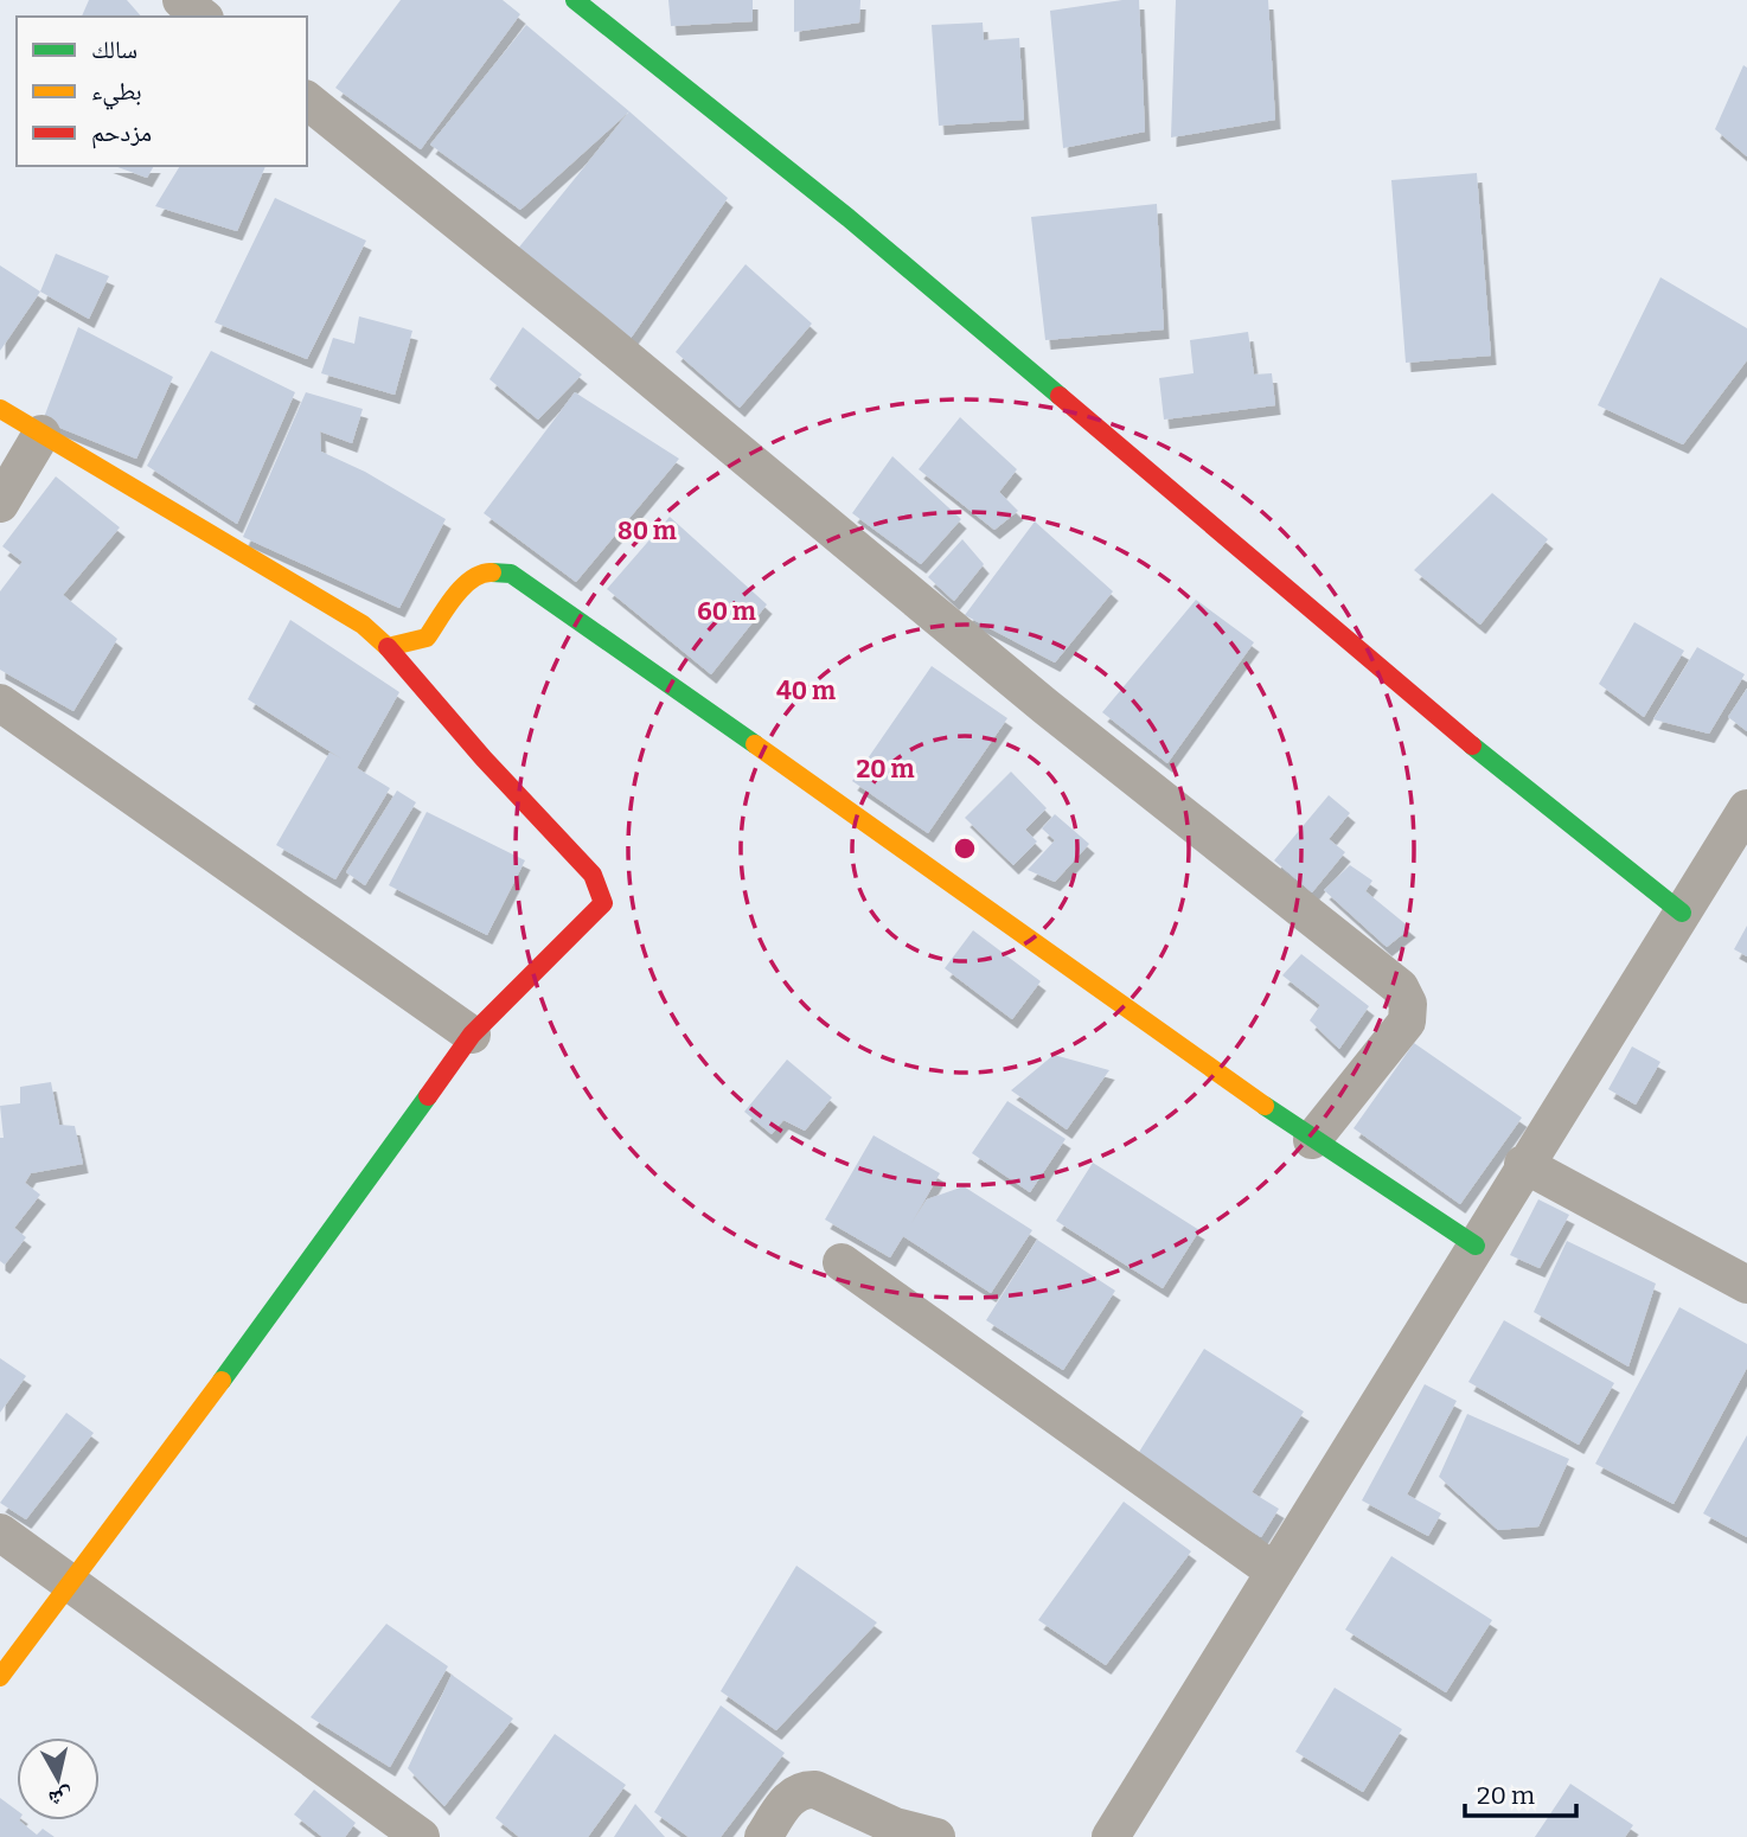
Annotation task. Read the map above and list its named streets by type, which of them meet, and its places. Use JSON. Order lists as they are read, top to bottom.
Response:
{
  "legend": ["سالك", "بطيء", "مزدحم"],
  "scale_bar": "20 m",
  "north": "bottom",
  "rings": [
    "80 m",
    "60 m",
    "40 m",
    "20 m"
  ]
}
